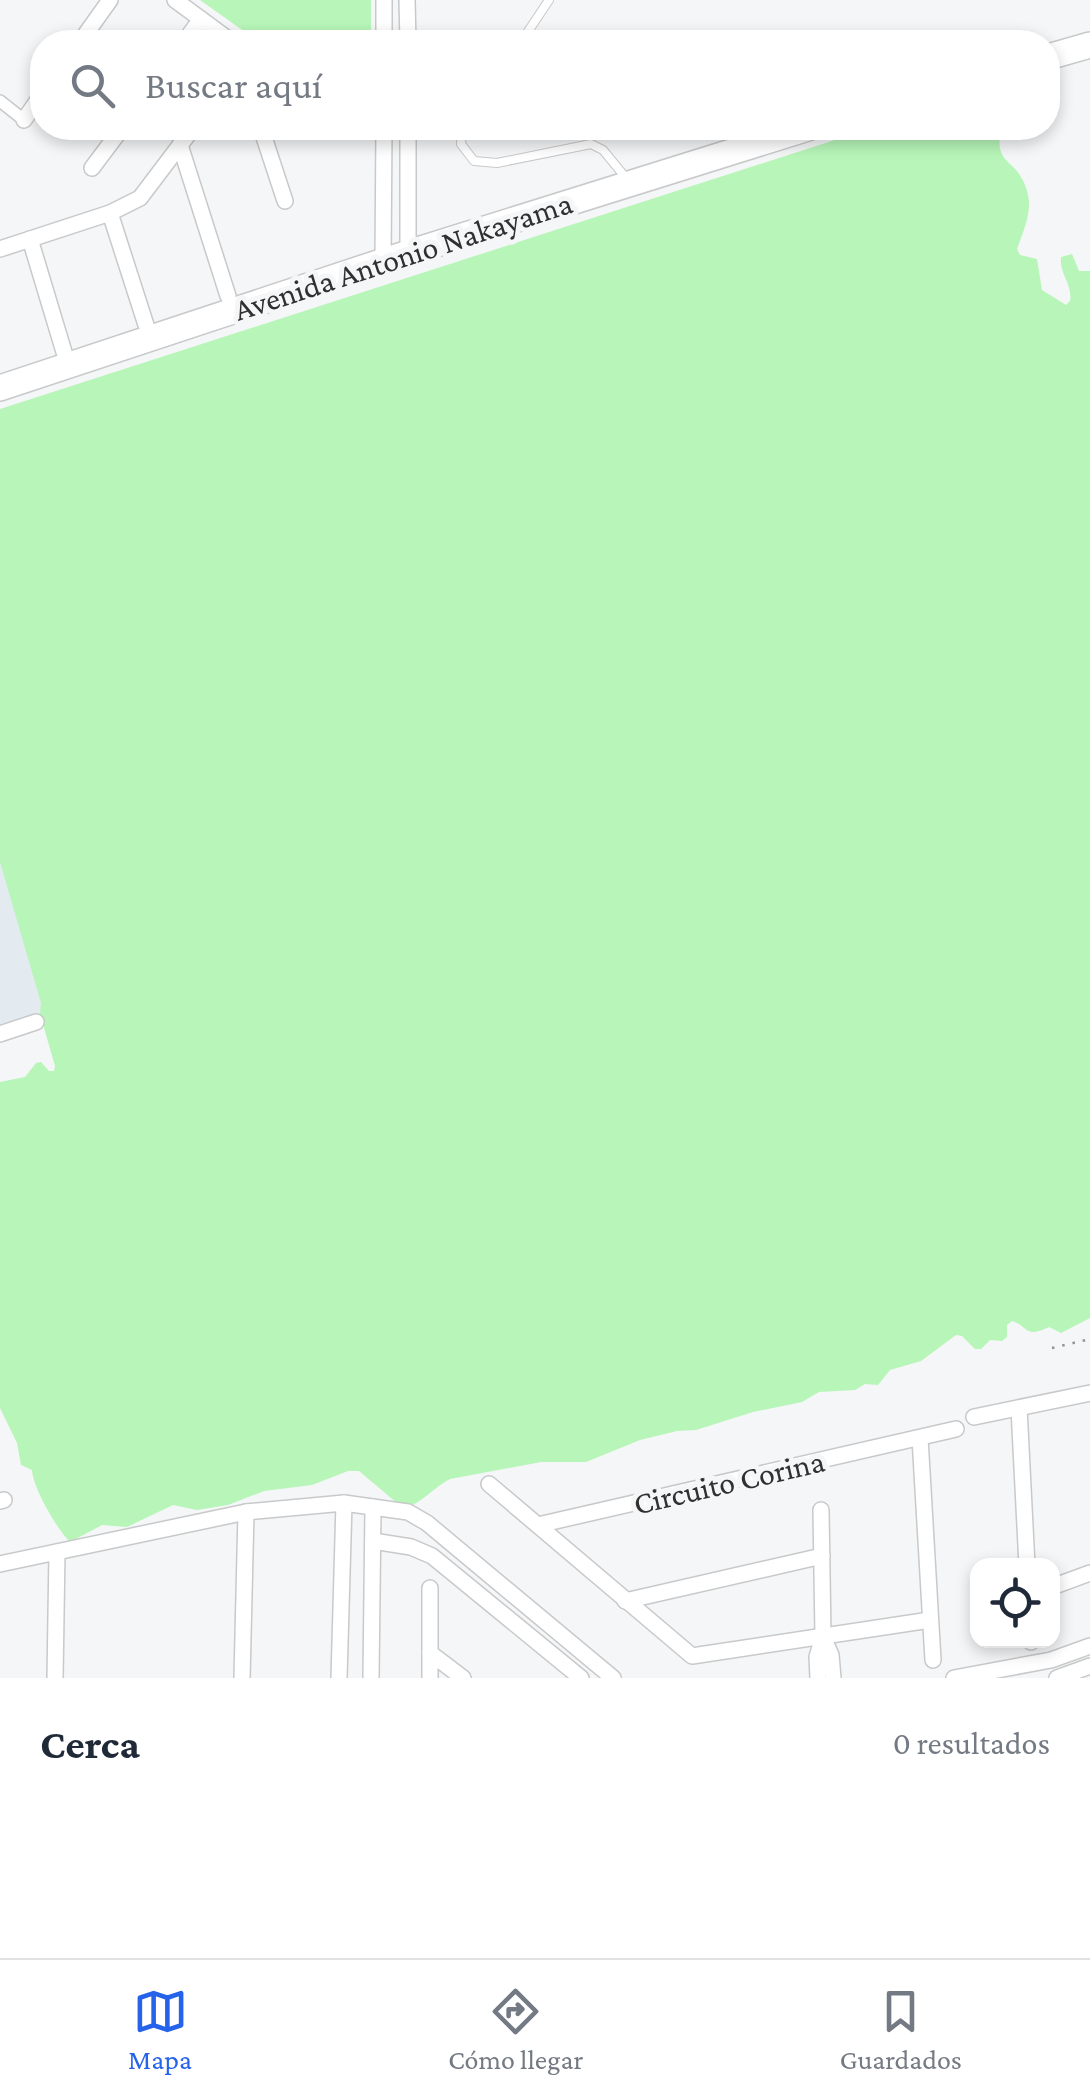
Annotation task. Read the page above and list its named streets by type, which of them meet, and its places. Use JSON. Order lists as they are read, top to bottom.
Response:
{
  "streets": {
    "main road": ["Avenida Antonio Nakayama"],
    "street": ["Circuito Corina"]
  },
  "page": {
    "search": "Buscar aquí",
    "heading": ["Cerca", "0 resultados"],
    "nav": ["Mapa", "Cómo llegar", "Guardados"]
  }
}
